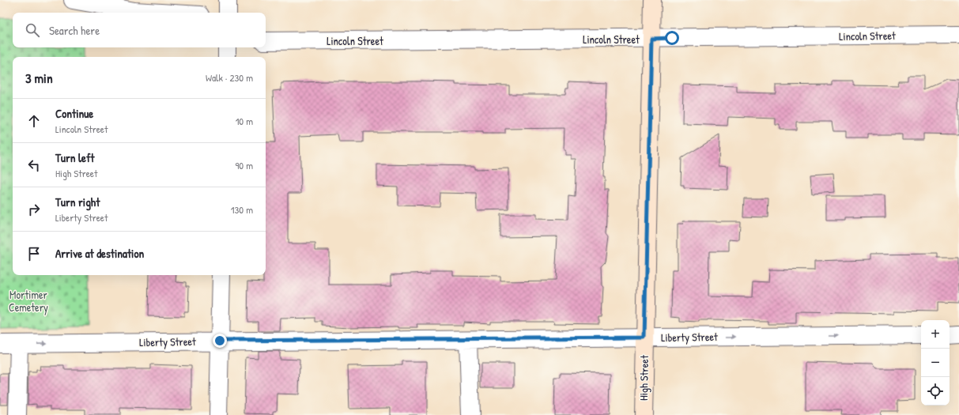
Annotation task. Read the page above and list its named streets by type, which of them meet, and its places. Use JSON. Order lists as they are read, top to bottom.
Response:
{
  "streets": {
    "street": ["Lincoln Street", "Liberty Street", "High Street"]
  },
  "crossings": [
    ["Lincoln Street", "High Street"],
    ["Liberty Street", "High Street"]
  ],
  "one_way": ["Liberty Street"],
  "parks": ["Mortimer Cemetery"],
  "page": {
    "search": "Search here",
    "heading": ["3 min", "Walk · 230 m"],
    "list": [
      ["Continue", "Lincoln Street", "10 m"],
      ["Turn left", "High Street", "90 m"],
      ["Turn right", "Liberty Street", "130 m"],
      "Arrive at destination"
    ],
    "map_buttons": ["+", "−"]
  }
}
